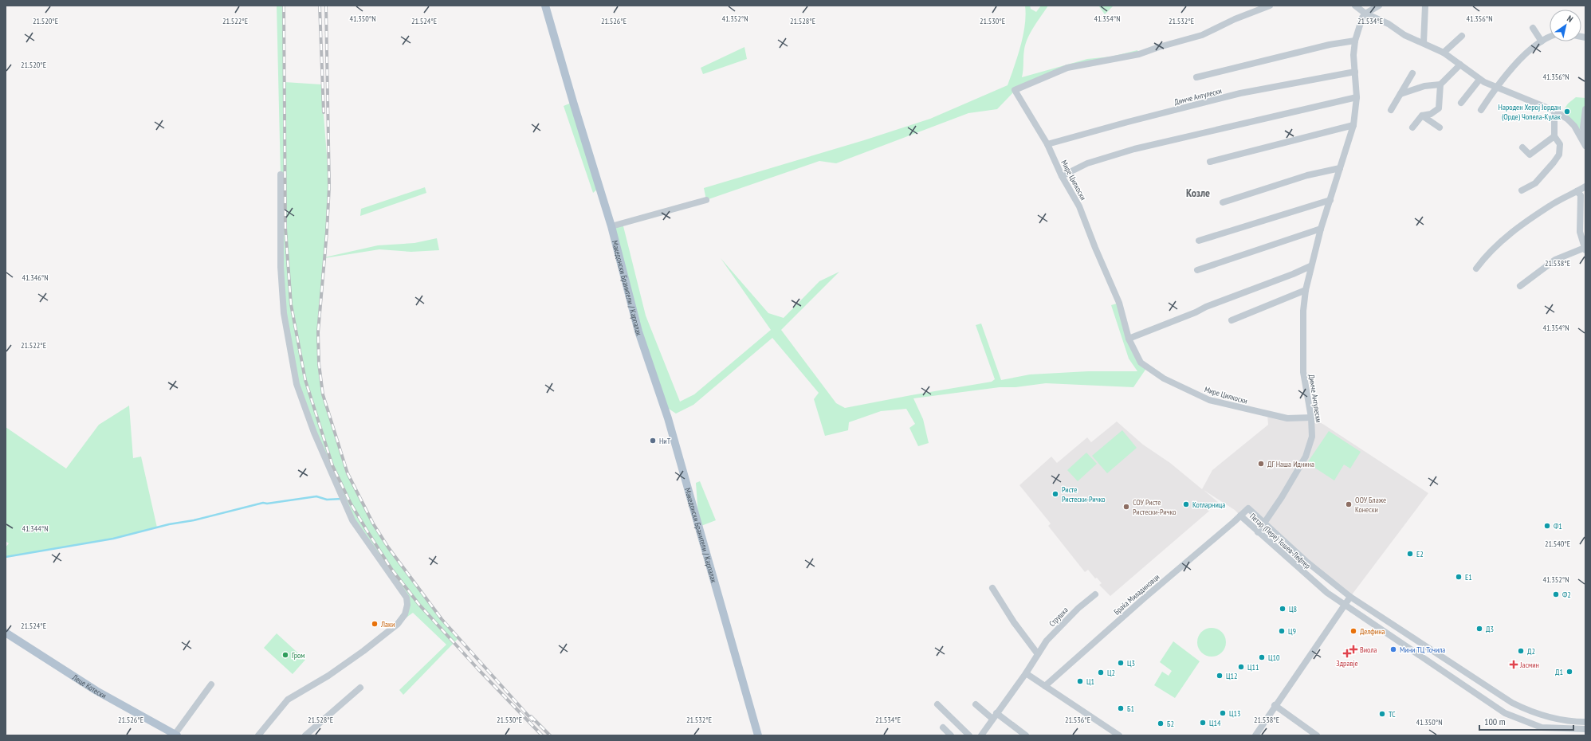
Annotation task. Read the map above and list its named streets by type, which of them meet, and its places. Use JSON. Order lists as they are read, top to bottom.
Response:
{
  "streets": {
    "main road": ["Македонски Бранители / Карпалак", "Леце Котески"],
    "street": [
      "Димче Антулески",
      "Мире Цилкоски",
      "Петар (Пере) Тошев-Лефтер",
      "Браќа Миладиновци",
      "Струшка"
    ]
  },
  "crossings": [
    ["Димче Антулески", "Мире Цилкоски"],
    ["Димче Антулески", "Петар (Пере) Тошев-Лефтер"],
    ["Петар (Пере) Тошев-Лефтер", "Браќа Миладиновци"]
  ],
  "districts": ["Козле"],
  "places": {
    "other": [
      "Народен Херој Јордан (Орде) Чопела-Кулак",
      "НиТ",
      "ДГ Наша Иднина",
      "Ристе Ристески-Ричко",
      "Котларница",
      "ООУ Блаже Конески",
      "СОУ Ристе Ристески-Ричко",
      "Ф1",
      "Е2",
      "Е1",
      "Ф2",
      "Ц8",
      "Лаки",
      "Д3",
      "Ц9",
      "Делфина",
      "Мини ТЦ Точила",
      "Д2",
      "Гром",
      "Ц10",
      "Ц3",
      "Ц11",
      "Д1",
      "Ц2",
      "Ц12",
      "Ц1",
      "Б1",
      "Ц13",
      "ТС",
      "Ц14",
      "Б2"
    ],
    "health": ["Виола", "Здравје", "Јасмин"]
  },
  "scale_bar": "100 m",
  "north": "top right",
  "coordinates": [
    "41.356°N",
    "41.350°N",
    "41.352°N",
    "41.354°N",
    "21.520°E",
    "21.522°E",
    "21.526°E",
    "21.528°E",
    "21.530°E",
    "21.532°E",
    "21.534°E",
    "21.524°E",
    "21.538°E",
    "41.346°N",
    "41.344°N",
    "21.540°E",
    "21.536°E"
  ]
}
